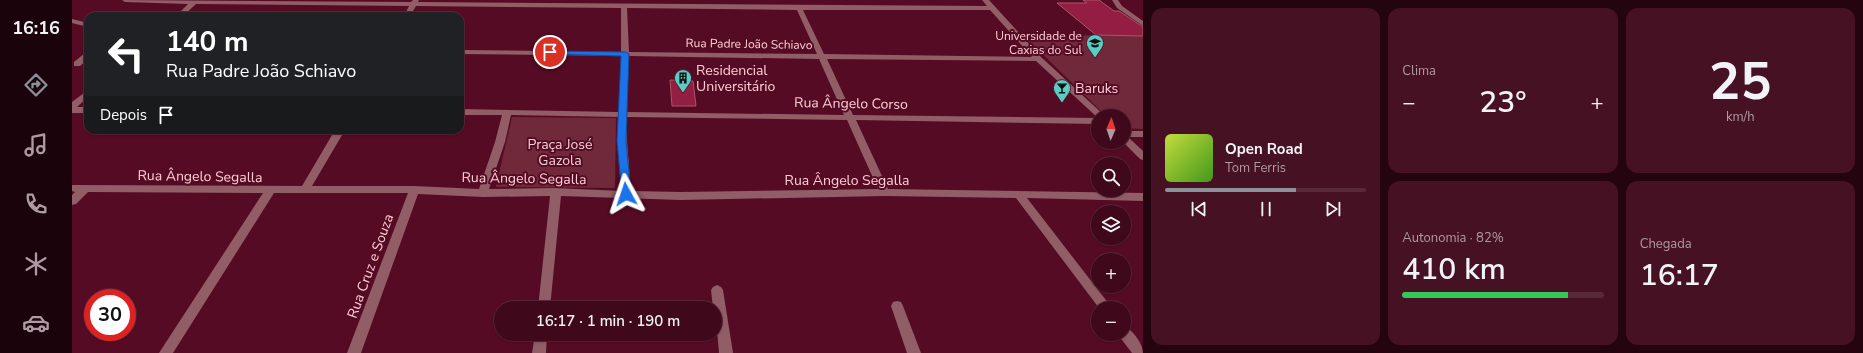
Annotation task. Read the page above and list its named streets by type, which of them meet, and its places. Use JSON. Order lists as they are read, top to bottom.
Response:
{
  "streets": {
    "street": [
      "Rua Padre João Schiavo",
      "Rua Ângelo Corso",
      "Rua Ângelo Segalla",
      "Rua Cruz e Souza"
    ]
  },
  "crossings": [
    ["Rua Ângelo Segalla", "Rua Cruz e Souza"]
  ],
  "parks": ["Praça José Gazola"],
  "places": {
    "school or university": ["Universidade de Caxias do Sul"],
    "building": ["Residencial Universitário"],
    "bar": ["Baruks"]
  },
  "north": "top",
  "page": {
    "tabs": "16:16",
    "tile": [
      "Clima",
      ["25", "km/h"],
      ["Autonomia · 82%", "410 km"],
      ["Chegada", "16:17"]
    ],
    "turn": ["140 m", "Rua Padre João Schiavo"],
    "heat": ["−", "23°", "+"],
    "then": "Depois",
    "map_buttons": ["+", "−"],
    "song": ["Open Road", "Tom Ferris"],
    "limit": "30",
    "trip": "16:17 · 1 min · 190 m"
  }
}
